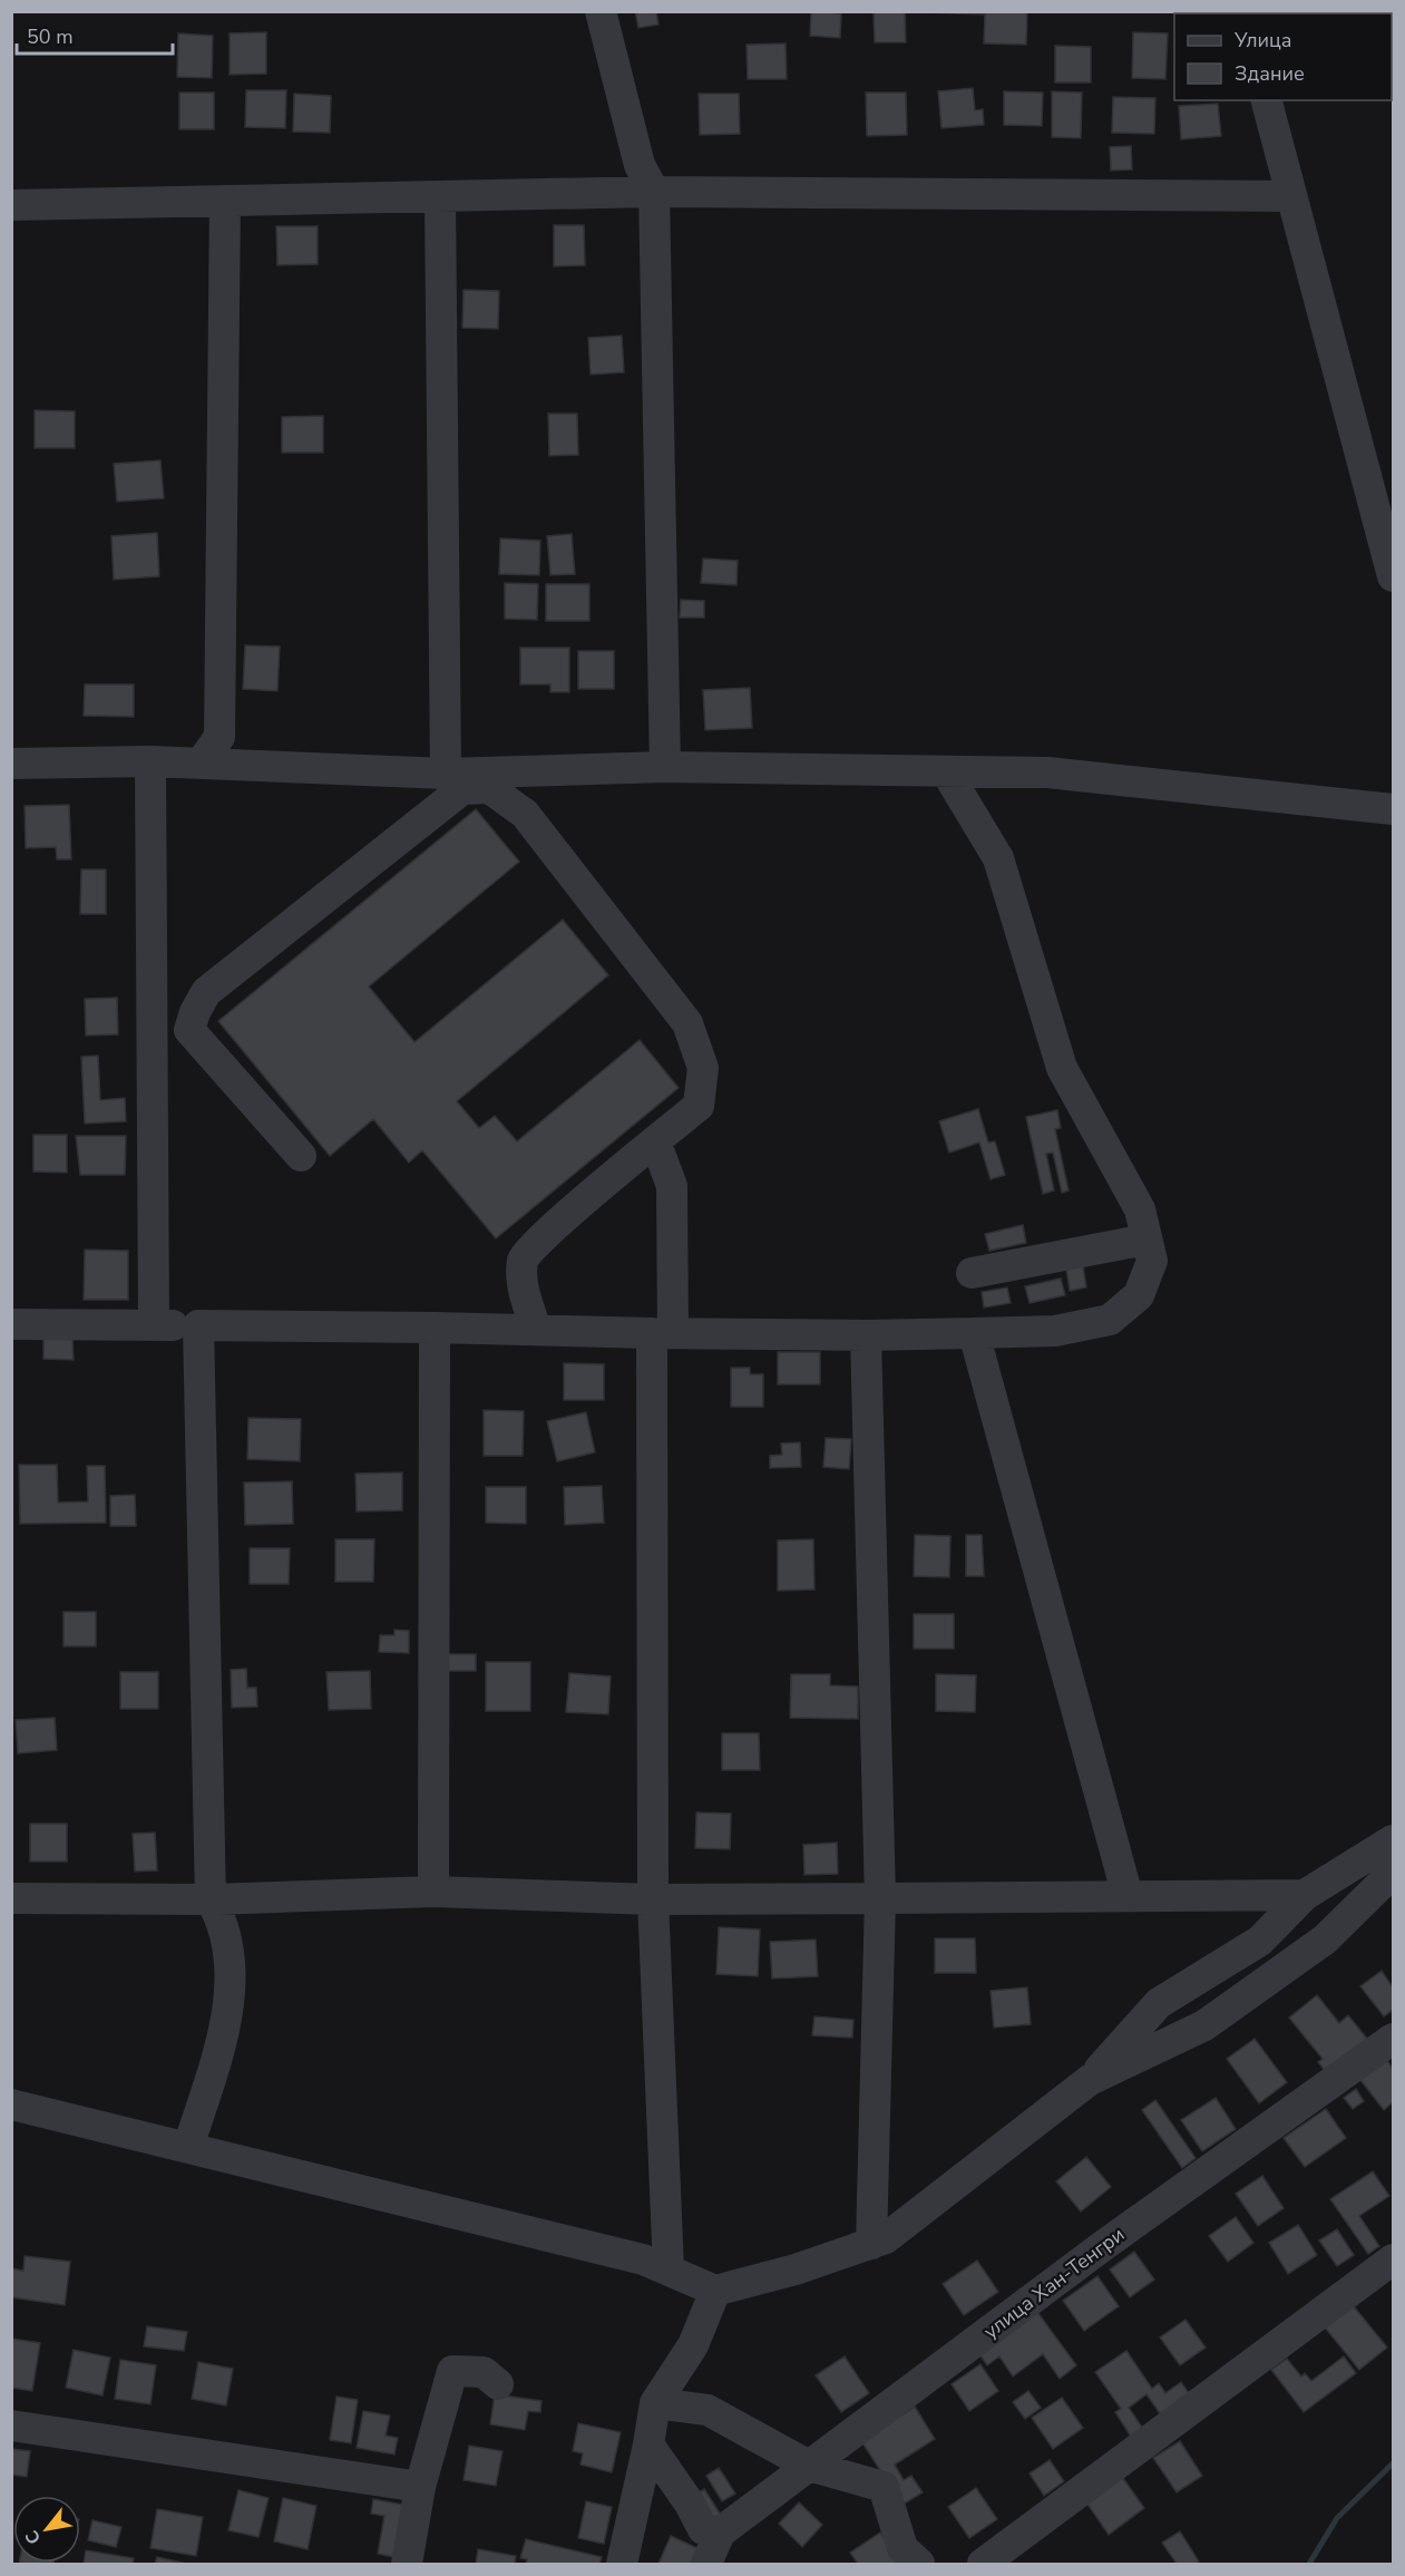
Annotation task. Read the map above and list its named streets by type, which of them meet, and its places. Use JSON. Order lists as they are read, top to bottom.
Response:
{
  "streets": {
    "street": ["улица Хан-Тенгри"]
  },
  "legend": ["Улица", "Здание"],
  "scale_bar": "50 m",
  "north": "bottom left"
}
